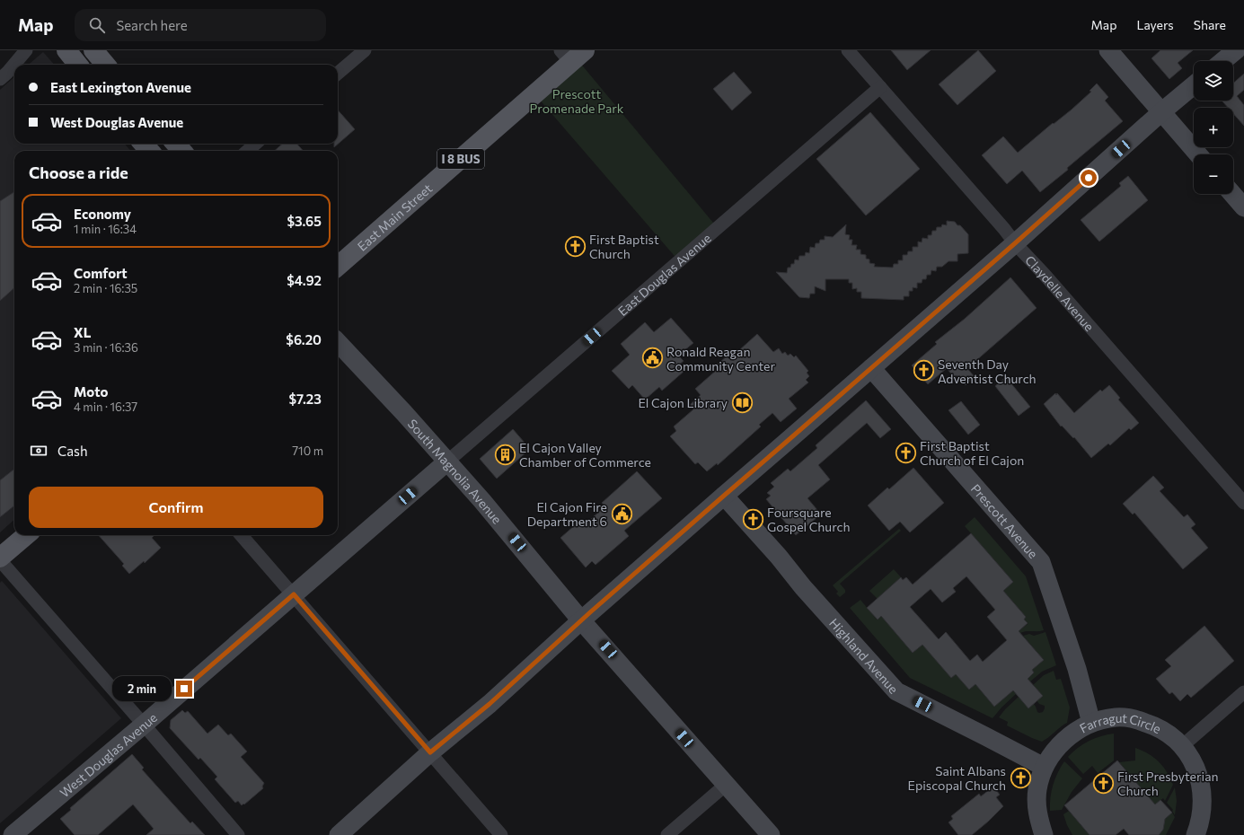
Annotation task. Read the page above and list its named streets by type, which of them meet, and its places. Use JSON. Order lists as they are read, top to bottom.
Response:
{
  "streets": {
    "main road": ["I 8 BUS", "East Main Street"],
    "street": [
      "East Douglas Avenue",
      "Claydelle Avenue",
      "South Magnolia Avenue",
      "Prescott Avenue",
      "Highland Avenue",
      "Farragut Circle",
      "West Douglas Avenue"
    ]
  },
  "crossings": [
    ["East Douglas Avenue", "Claydelle Avenue"],
    ["East Douglas Avenue", "South Magnolia Avenue"],
    ["East Douglas Avenue", "West Douglas Avenue"],
    ["South Magnolia Avenue", "West Douglas Avenue"],
    ["Prescott Avenue", "Farragut Circle"],
    ["Highland Avenue", "Farragut Circle"]
  ],
  "parks": ["Prescott Promenade Park"],
  "places": {
    "church": [
      "First Baptist Church",
      "Seventh Day Adventist Church",
      "First Baptist Church of El Cajon",
      "Foursquare Gospel Church",
      "Saint Albans Episcopal Church",
      "First Presbyterian Church"
    ],
    "public building": ["Ronald Reagan Community Center", "El Cajon Fire Department 6"],
    "library": ["El Cajon Library"],
    "building": ["El Cajon Valley Chamber of Commerce"]
  },
  "page": {
    "header": "Map",
    "search": "Search here",
    "nav": ["Map", "Layers", "Share"],
    "map_buttons": ["+", "−"],
    "banner": ["East Lexington Avenue", "West Douglas Avenue"],
    "heading": "Choose a ride",
    "list": [
      {
        "name": "Economy",
        "note": "1 min · 16:34",
        "value": "$3.65"
      },
      {
        "name": "Comfort",
        "note": "2 min · 16:35",
        "value": "$4.92"
      },
      {
        "name": "XL",
        "note": "3 min · 16:36",
        "value": "$6.20"
      },
      {
        "name": "Moto",
        "note": "4 min · 16:37",
        "value": "$7.23"
      }
    ],
    "pay": ["Cash", "710 m"],
    "buttons": "Confirm",
    "bubble": "2 min"
  }
}
